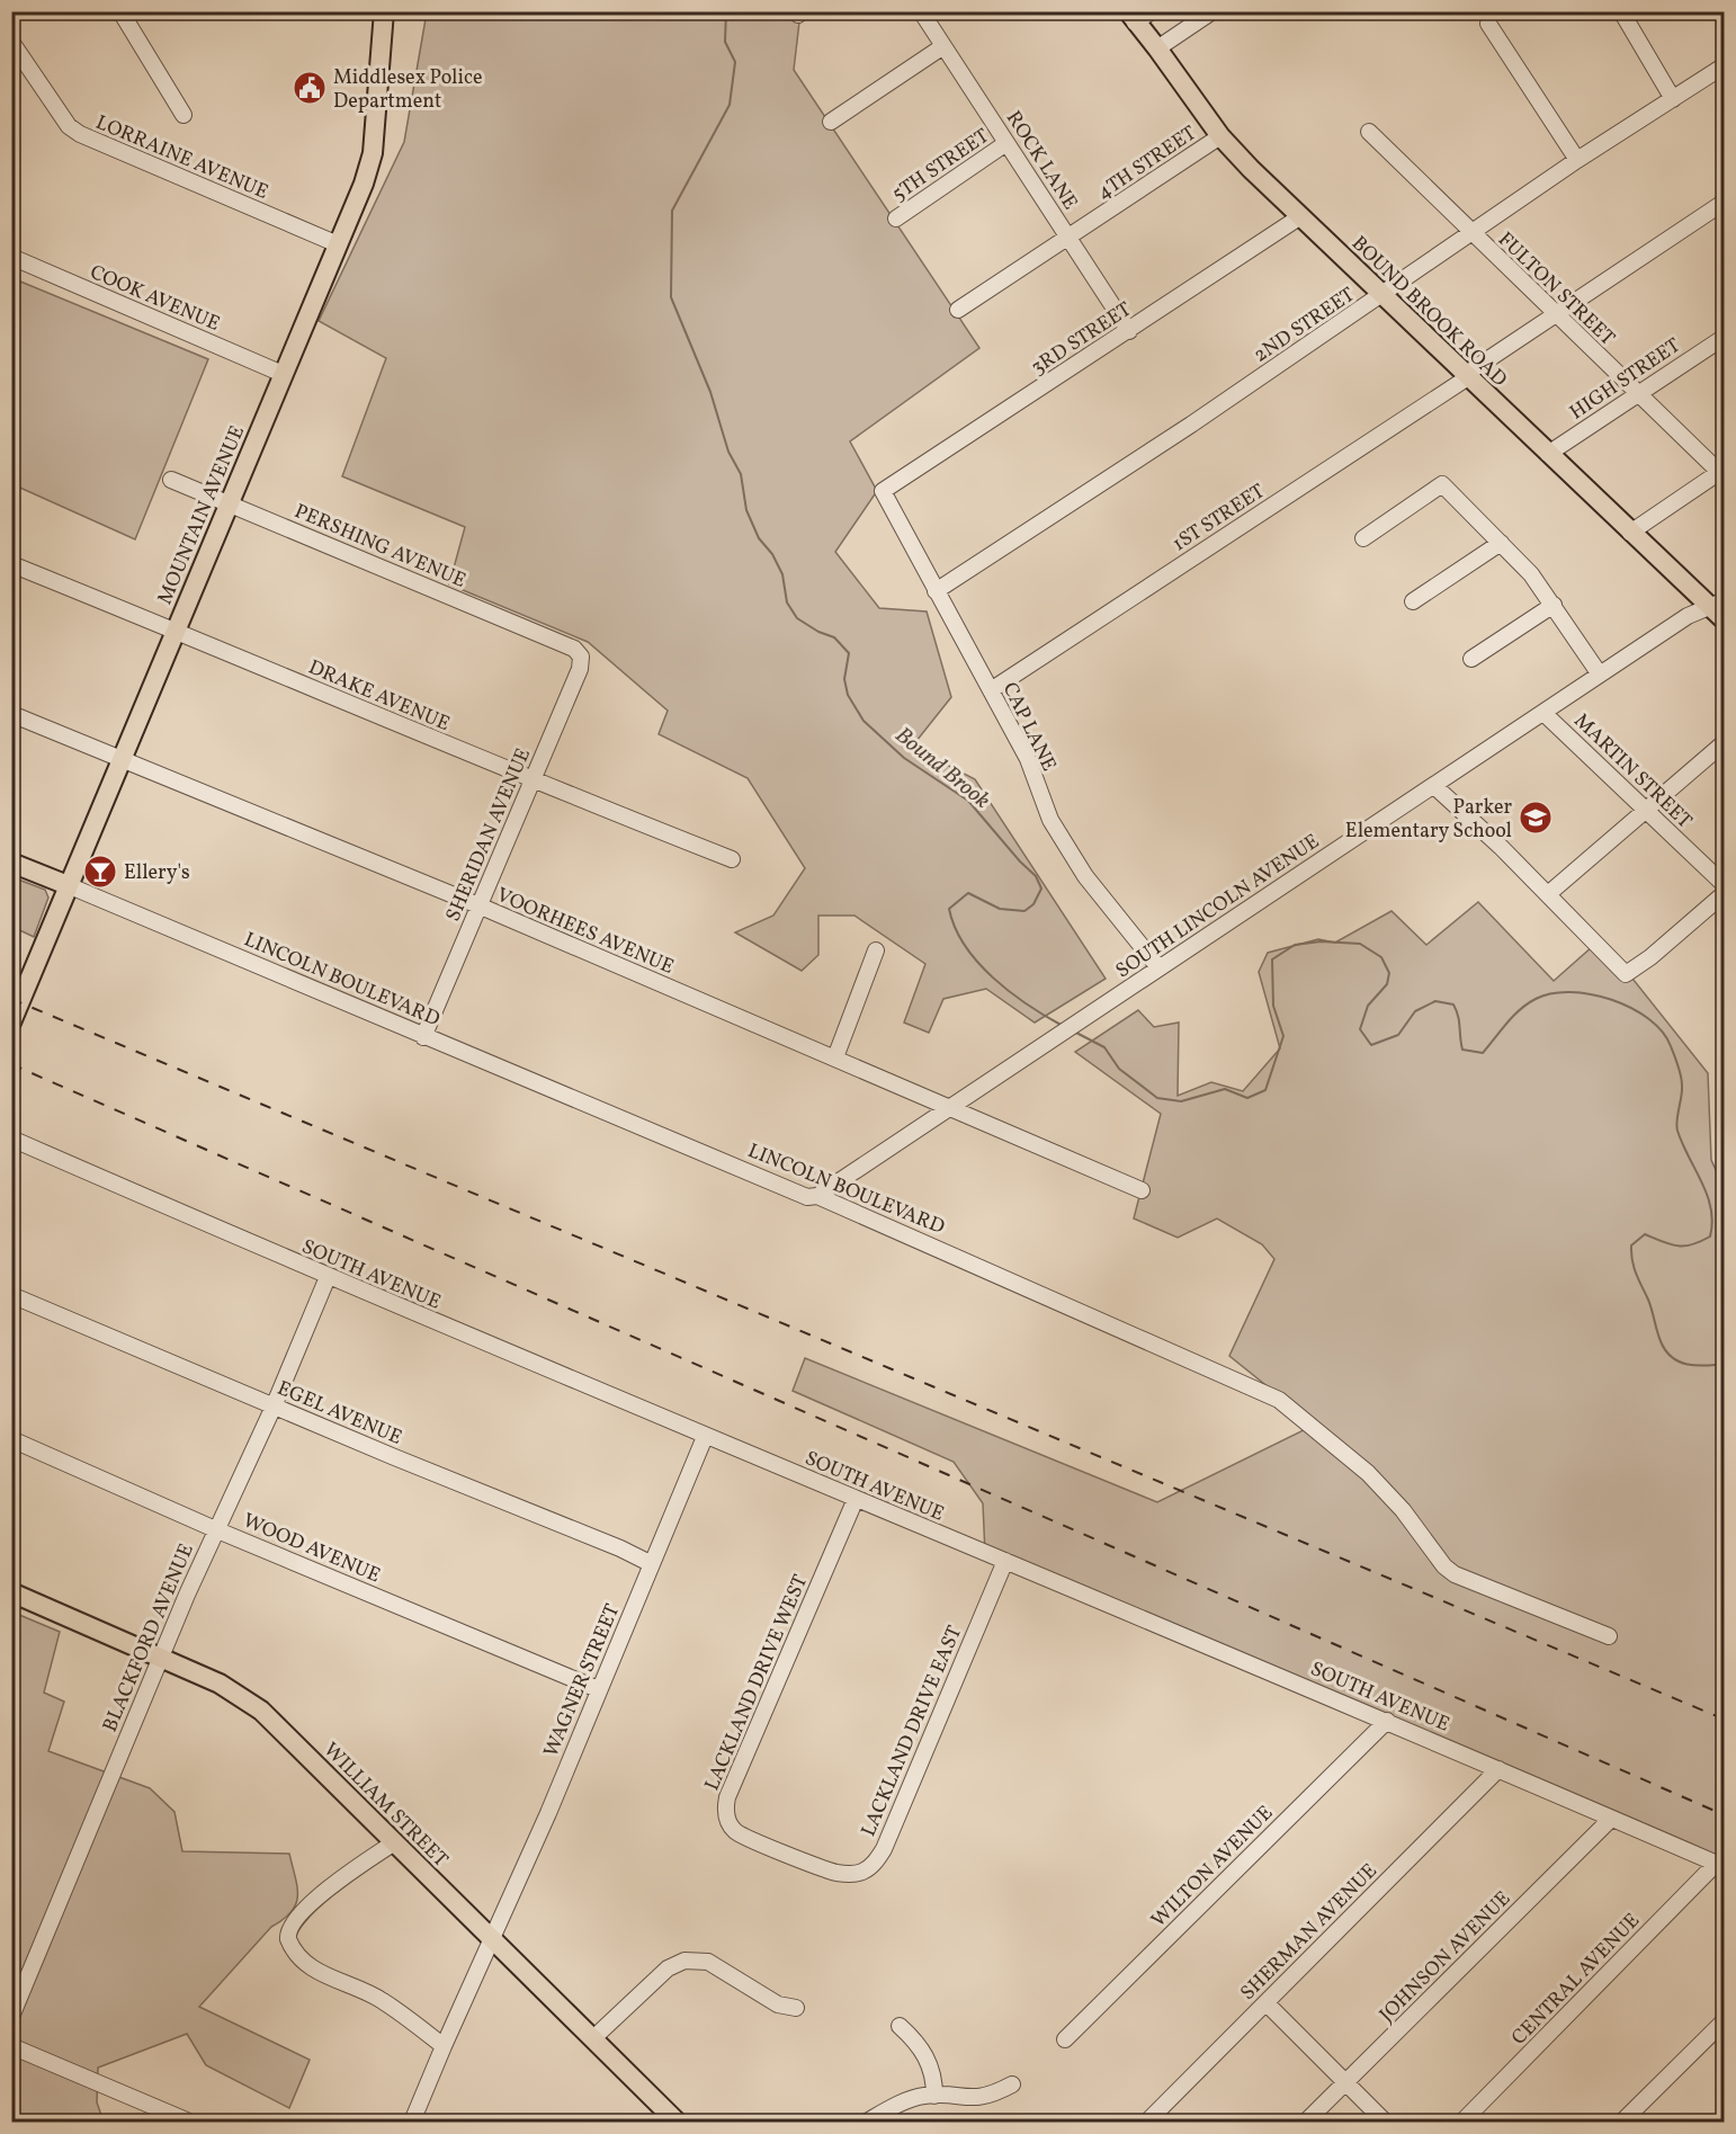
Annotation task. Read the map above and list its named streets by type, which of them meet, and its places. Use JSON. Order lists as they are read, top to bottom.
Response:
{
  "streets": {
    "main road": [
      "BOUND BROOK ROAD",
      "MOUNTAIN AVENUE",
      "LINCOLN BOULEVARD",
      "WILLIAM STREET"
    ],
    "street": [
      "LORRAINE AVENUE",
      "ROCK LANE",
      "4TH STREET",
      "5TH STREET",
      "FULTON STREET",
      "COOK AVENUE",
      "2ND STREET",
      "3RD STREET",
      "HIGH STREET",
      "1ST STREET",
      "PERSHING AVENUE",
      "DRAKE AVENUE",
      "CAP LANE",
      "MARTIN STREET",
      "SHERIDAN AVENUE",
      "SOUTH LINCOLN AVENUE",
      "VOORHEES AVENUE",
      "SOUTH AVENUE",
      "EGEL AVENUE",
      "WOOD AVENUE",
      "BLACKFORD AVENUE",
      "WAGNER STREET",
      "LACKLAND DRIVE WEST",
      "LACKLAND DRIVE EAST",
      "WILTON AVENUE",
      "SHERMAN AVENUE",
      "JOHNSON AVENUE",
      "CENTRAL AVENUE"
    ]
  },
  "crossings": [
    ["LORRAINE AVENUE", "MOUNTAIN AVENUE"],
    ["ROCK LANE", "4TH STREET"],
    ["ROCK LANE", "5TH STREET"],
    ["ROCK LANE", "3RD STREET"],
    ["4TH STREET", "BOUND BROOK ROAD"],
    ["FULTON STREET", "2ND STREET"],
    ["FULTON STREET", "HIGH STREET"],
    ["FULTON STREET", "1ST STREET"],
    ["COOK AVENUE", "MOUNTAIN AVENUE"],
    ["BOUND BROOK ROAD", "2ND STREET"],
    ["BOUND BROOK ROAD", "3RD STREET"],
    ["BOUND BROOK ROAD", "HIGH STREET"],
    ["BOUND BROOK ROAD", "1ST STREET"],
    ["BOUND BROOK ROAD", "SOUTH LINCOLN AVENUE"],
    ["2ND STREET", "CAP LANE"],
    ["3RD STREET", "CAP LANE"],
    ["MOUNTAIN AVENUE", "PERSHING AVENUE"],
    ["MOUNTAIN AVENUE", "DRAKE AVENUE"],
    ["MOUNTAIN AVENUE", "VOORHEES AVENUE"],
    ["MOUNTAIN AVENUE", "LINCOLN BOULEVARD"],
    ["1ST STREET", "CAP LANE"],
    ["PERSHING AVENUE", "SHERIDAN AVENUE"],
    ["DRAKE AVENUE", "SHERIDAN AVENUE"],
    ["CAP LANE", "SOUTH LINCOLN AVENUE"],
    ["MARTIN STREET", "SOUTH LINCOLN AVENUE"],
    ["SHERIDAN AVENUE", "VOORHEES AVENUE"],
    ["SHERIDAN AVENUE", "LINCOLN BOULEVARD"],
    ["SOUTH LINCOLN AVENUE", "VOORHEES AVENUE"],
    ["SOUTH LINCOLN AVENUE", "LINCOLN BOULEVARD"],
    ["SOUTH AVENUE", "BLACKFORD AVENUE"],
    ["SOUTH AVENUE", "WAGNER STREET"],
    ["SOUTH AVENUE", "LACKLAND DRIVE WEST"],
    ["SOUTH AVENUE", "LACKLAND DRIVE EAST"],
    ["SOUTH AVENUE", "WILTON AVENUE"],
    ["SOUTH AVENUE", "SHERMAN AVENUE"],
    ["SOUTH AVENUE", "JOHNSON AVENUE"],
    ["SOUTH AVENUE", "CENTRAL AVENUE"],
    ["EGEL AVENUE", "BLACKFORD AVENUE"],
    ["EGEL AVENUE", "WAGNER STREET"],
    ["WOOD AVENUE", "BLACKFORD AVENUE"],
    ["WOOD AVENUE", "WAGNER STREET"],
    ["BLACKFORD AVENUE", "WILLIAM STREET"],
    ["WAGNER STREET", "WILLIAM STREET"],
    ["LACKLAND DRIVE WEST", "LACKLAND DRIVE EAST"]
  ],
  "water": ["Bound Brook"],
  "places": {
    "public building": ["Middlesex Police Department"],
    "school or university": ["Parker Elementary School"],
    "bar": ["Ellery's"]
  }
}
